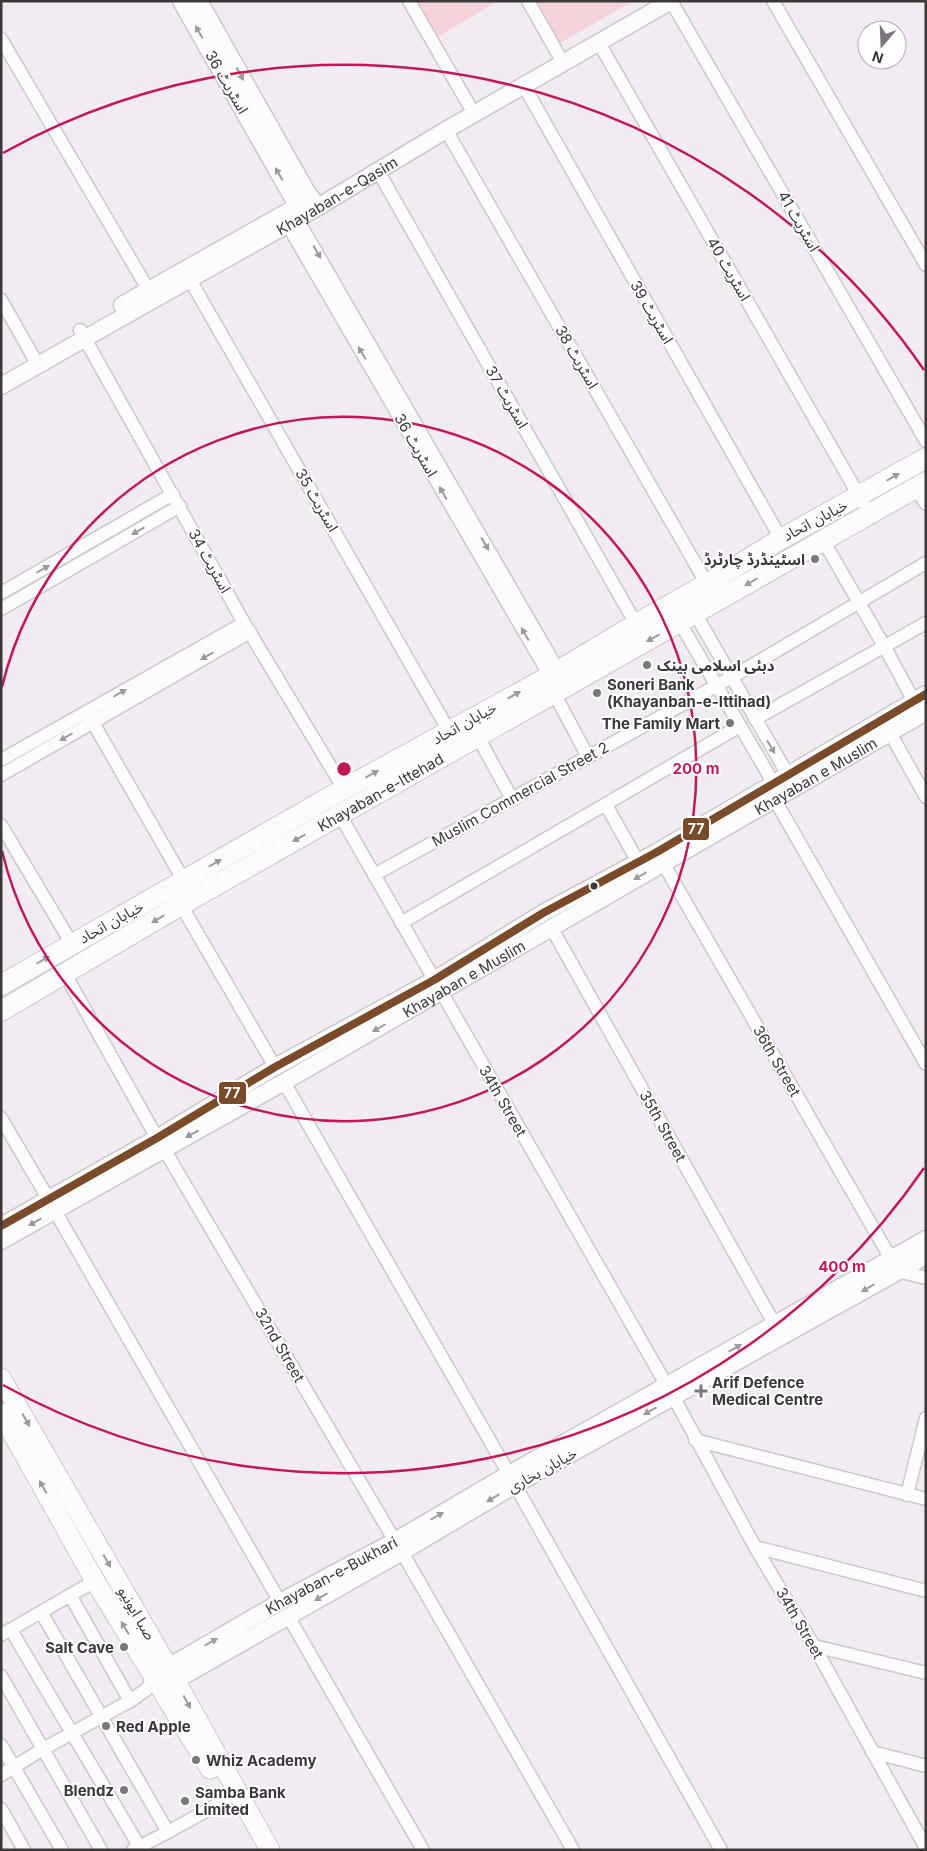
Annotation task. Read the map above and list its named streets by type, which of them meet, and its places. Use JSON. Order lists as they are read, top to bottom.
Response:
{
  "streets": {
    "main road": ["خیابان اتحاد", "Khayaban-e-Ittehad", "صبا ایونیو"],
    "street": [
      "اسٹریٹ 36",
      "Khayaban-e-Qasim",
      "اسٹریٹ 41",
      "اسٹریٹ 40",
      "اسٹریٹ 39",
      "اسٹریٹ 38",
      "اسٹریٹ 37",
      "اسٹریٹ 35",
      "اسٹریٹ 34",
      "Khayaban e Muslim",
      "Muslim Commercial Street 2",
      "36th Street",
      "34th Street",
      "35th Street",
      "32nd Street",
      "خیابان بخاری",
      "Khayaban-e-Bukhari"
    ]
  },
  "crossings": [
    ["اسٹریٹ 36", "Khayaban-e-Qasim"],
    ["اسٹریٹ 36", "خیابان اتحاد"],
    ["اسٹریٹ 36", "Khayaban-e-Ittehad"],
    ["اسٹریٹ 36", "Muslim Commercial Street 2"],
    ["Khayaban-e-Qasim", "اسٹریٹ 41"],
    ["Khayaban-e-Qasim", "اسٹریٹ 40"],
    ["Khayaban-e-Qasim", "اسٹریٹ 39"],
    ["Khayaban-e-Qasim", "اسٹریٹ 38"],
    ["Khayaban-e-Qasim", "اسٹریٹ 37"],
    ["Khayaban-e-Qasim", "اسٹریٹ 35"],
    ["Khayaban-e-Qasim", "اسٹریٹ 34"],
    ["اسٹریٹ 40", "خیابان اتحاد"],
    ["اسٹریٹ 39", "خیابان اتحاد"],
    ["اسٹریٹ 38", "خیابان اتحاد"],
    ["اسٹریٹ 37", "خیابان اتحاد"],
    ["اسٹریٹ 35", "خیابان اتحاد"],
    ["خیابان اتحاد", "اسٹریٹ 34"],
    ["خیابان اتحاد", "Khayaban-e-Ittehad"],
    ["Khayaban e Muslim", "36th Street"],
    ["Khayaban e Muslim", "34th Street"],
    ["Khayaban e Muslim", "35th Street"],
    ["Khayaban e Muslim", "32nd Street"],
    ["Khayaban-e-Ittehad", "34th Street"],
    ["Khayaban-e-Ittehad", "32nd Street"],
    ["Muslim Commercial Street 2", "34th Street"],
    ["36th Street", "خیابان بخاری"],
    ["34th Street", "خیابان بخاری"],
    ["35th Street", "خیابان بخاری"],
    ["32nd Street", "Khayaban-e-Bukhari"],
    ["خیابان بخاری", "Khayaban-e-Bukhari"],
    ["Khayaban-e-Bukhari", "صبا ایونیو"]
  ],
  "one_way": ["Khayaban-e-Ittehad"],
  "places": {
    "other": [
      "اسٹینڈرڈ چارٹرڈ",
      "دبئی اسلامی بینک",
      "Soneri Bank (Khayanban-e-Ittihad)",
      "The Family Mart",
      "Salt Cave",
      "Red Apple",
      "Whiz Academy",
      "Blendz",
      "Samba Bank Limited"
    ],
    "health": ["Arif Defence Medical Centre"]
  },
  "lines": ["transit line 77"],
  "north": "bottom",
  "rings": ["200 m", "400 m"]
}
